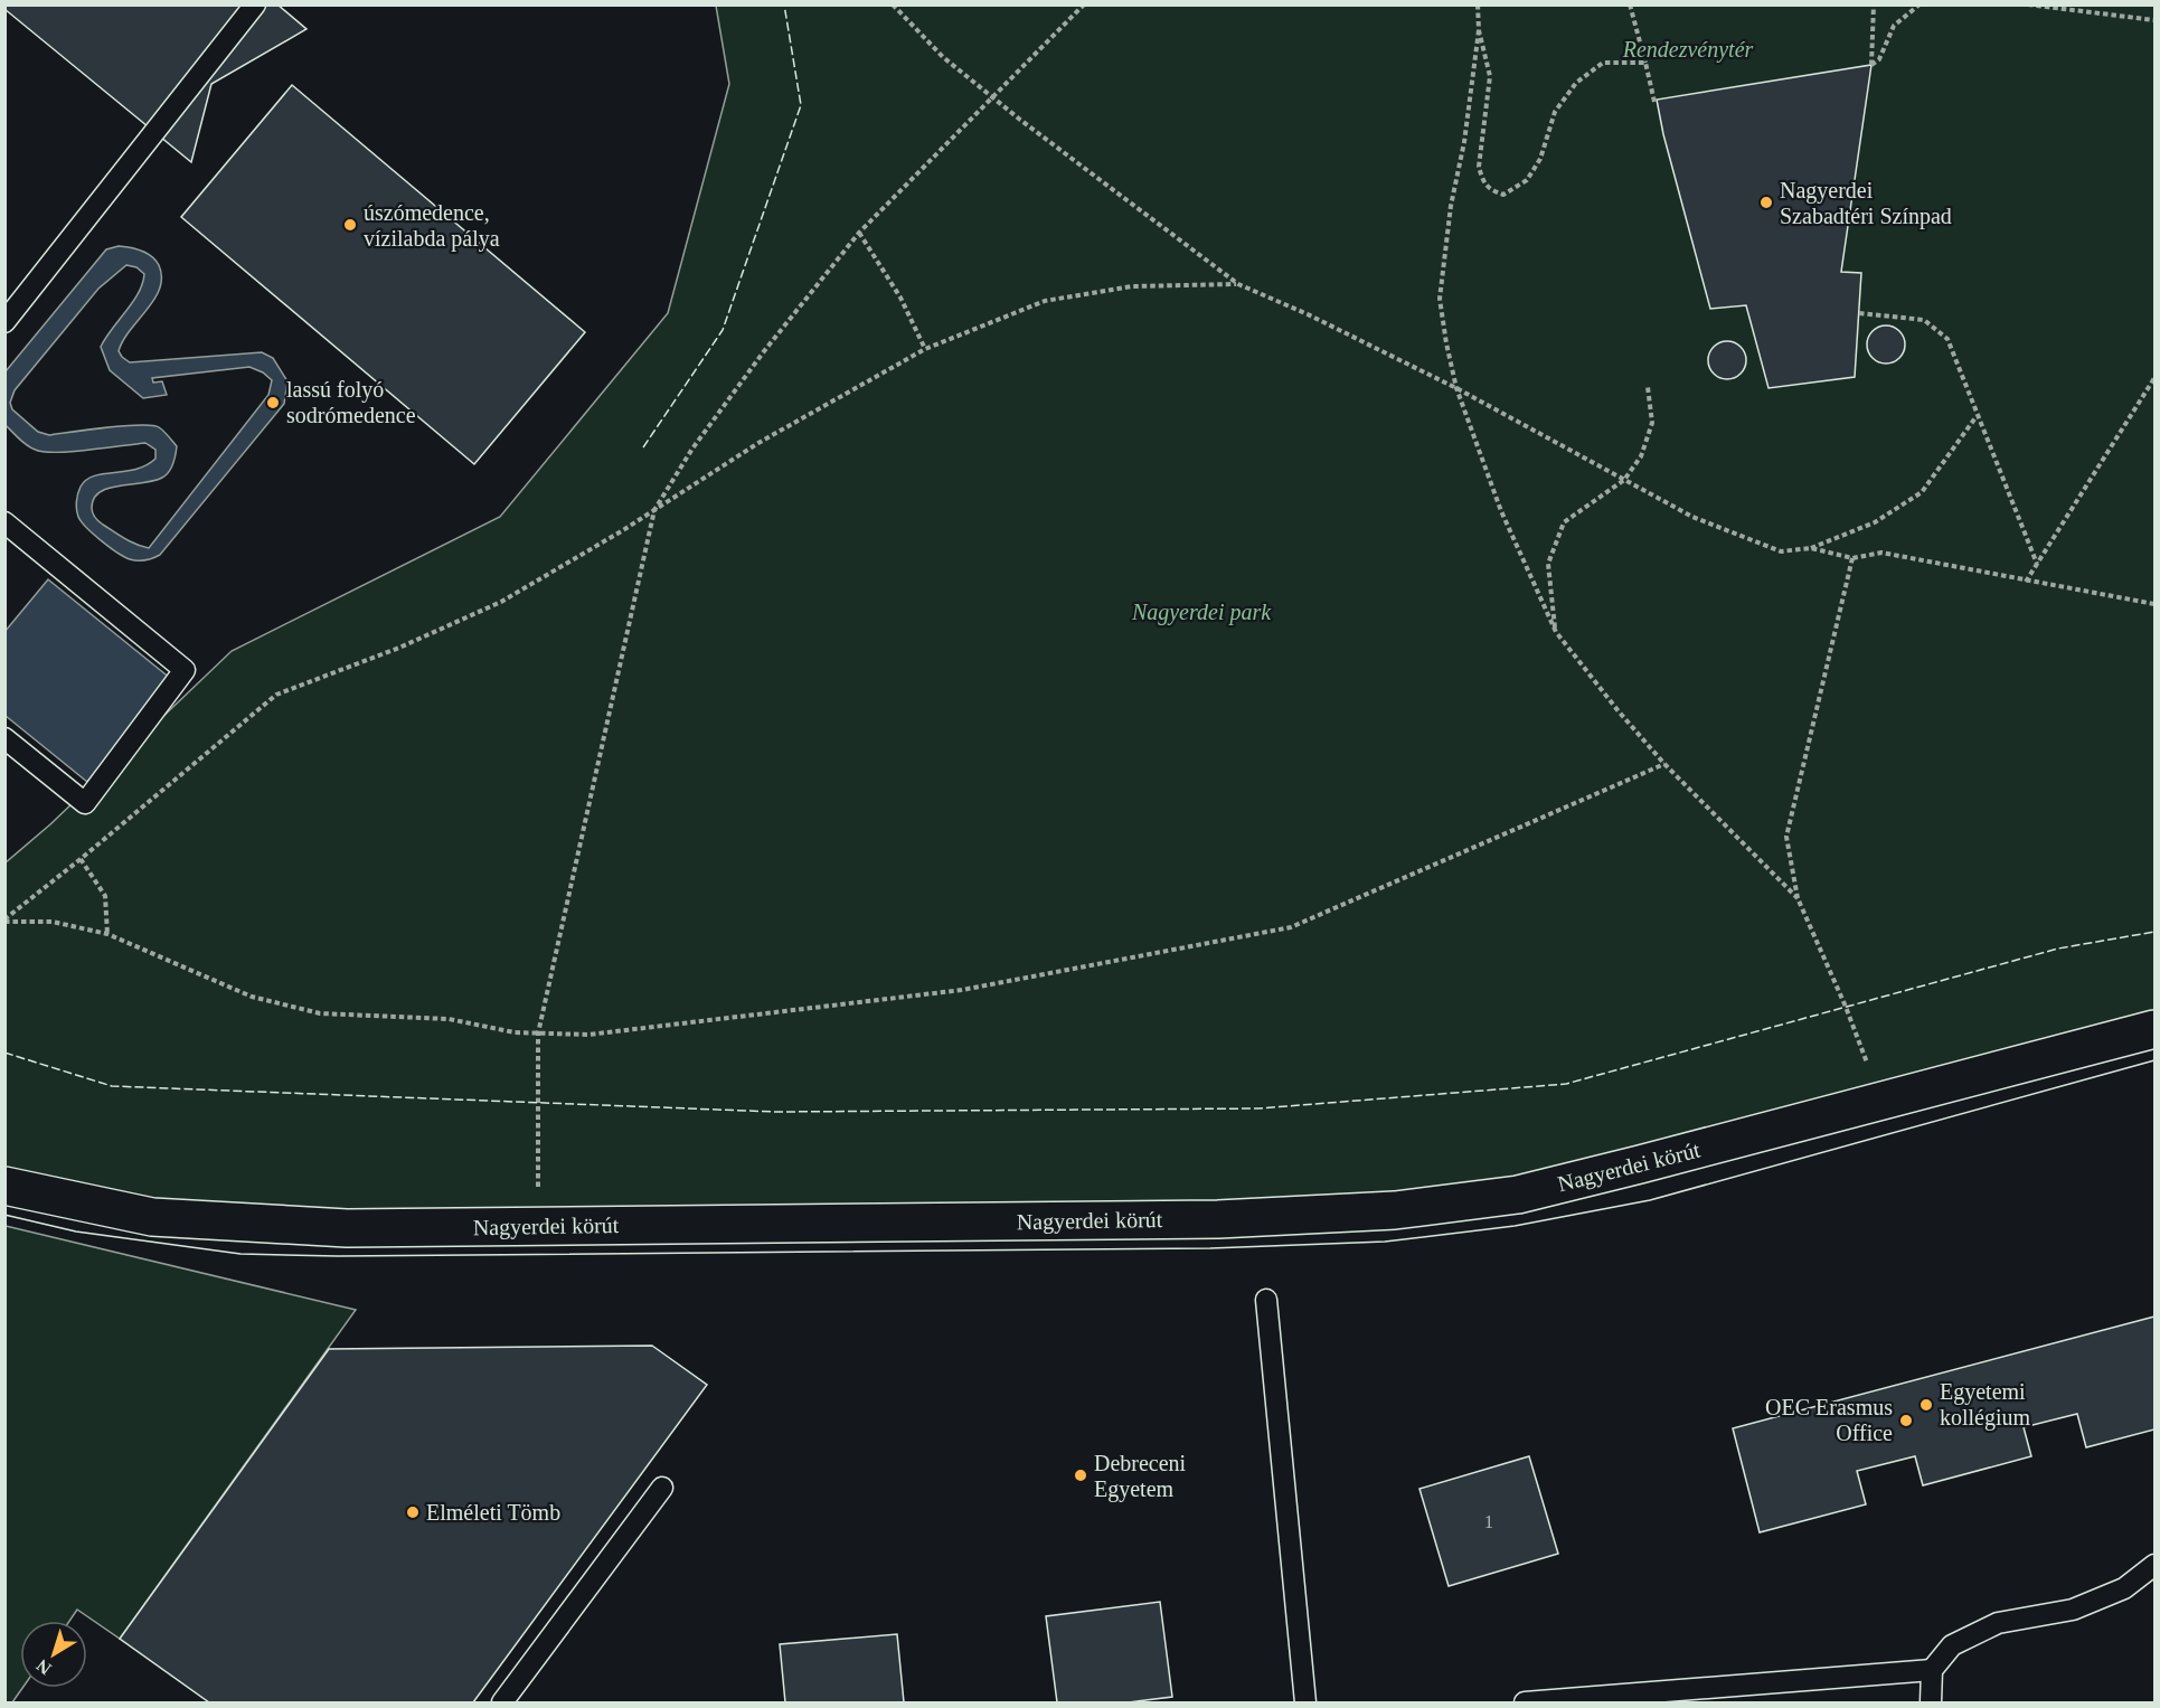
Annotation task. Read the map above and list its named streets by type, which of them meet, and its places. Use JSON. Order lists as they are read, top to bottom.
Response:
{
  "streets": {
    "street": ["Nagyerdei körút"]
  },
  "parks": ["Rendezvénytér", "Nagyerdei park"],
  "places": [
    "Nagyerdei Szabadtéri Színpad",
    "úszómedence, vízilabda pálya",
    "lassú folyó sodrómedence",
    "Egyetemi kollégium",
    "OEC Erasmus Office",
    "Debreceni Egyetem",
    "Elméleti Tömb"
  ],
  "house_numbers": ["1"],
  "north": "bottom left"
}
